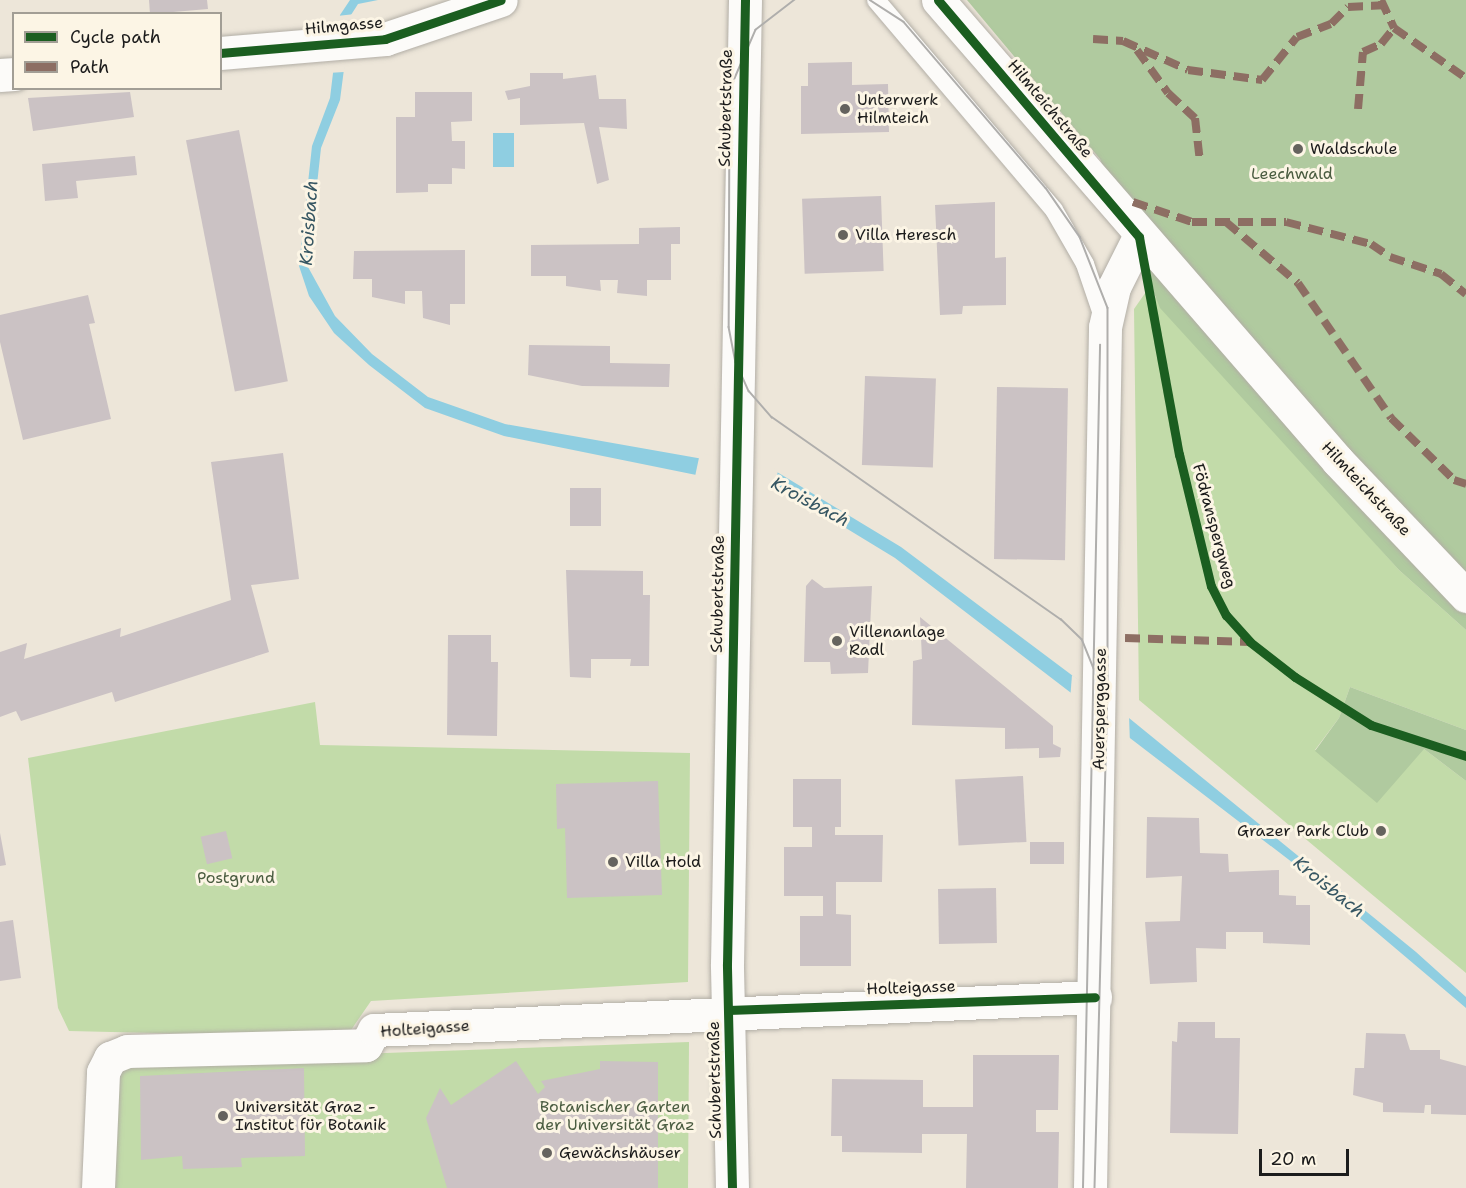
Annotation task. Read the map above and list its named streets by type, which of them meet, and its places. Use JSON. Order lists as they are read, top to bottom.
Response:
{
  "streets": {
    "street": [
      "Hilmgasse",
      "Schubertstraße",
      "Hilmteichstraße",
      "Auersperggasse",
      "Holteigasse"
    ],
    "cycle path": ["Födranspergweg"]
  },
  "crossings": [
    ["Schubertstraße", "Holteigasse"],
    ["Hilmteichstraße", "Auersperggasse"],
    ["Auersperggasse", "Holteigasse"]
  ],
  "water": ["Kroisbach"],
  "parks": ["Leechwald", "Postgrund", "Botanischer Garten der Universität Graz"],
  "places": [
    "Unterwerk Hilmteich",
    "Waldschule",
    "Villa Heresch",
    "Villenanlage Radl",
    "Grazer Park Club",
    "Villa Hold",
    "Universität Graz - Institut für Botanik",
    "Gewächshäuser"
  ],
  "legend": ["Cycle path", "Path"],
  "scale_bar": "20 m"
}
